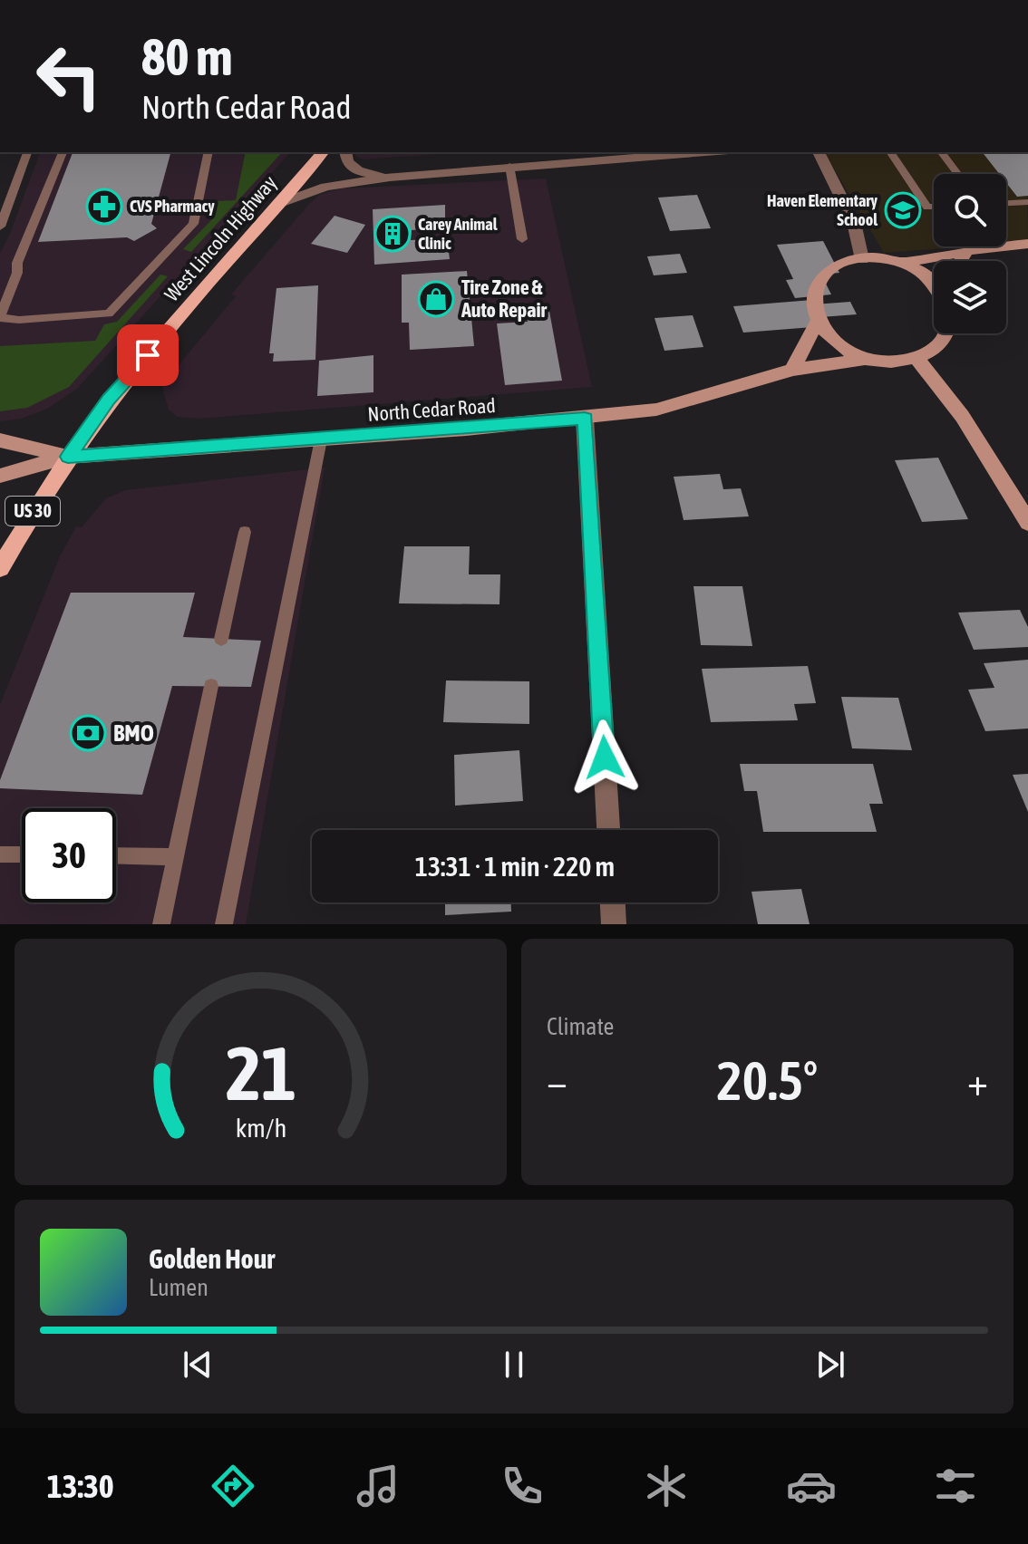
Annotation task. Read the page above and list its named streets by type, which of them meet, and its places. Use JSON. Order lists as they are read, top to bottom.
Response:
{
  "streets": {
    "main road": ["West Lincoln Highway", "North Cedar Road", "US 30"]
  },
  "crossings": [
    ["West Lincoln Highway", "North Cedar Road"],
    ["West Lincoln Highway", "US 30"],
    ["North Cedar Road", "US 30"]
  ],
  "places": {
    "pharmacy": ["CVS Pharmacy"],
    "school or university": ["Haven Elementary School"],
    "building": ["Carey Animal Clinic"],
    "shop": ["Tire Zone & Auto Repair"],
    "bank": ["BMO"]
  },
  "page": {
    "turn": ["80 m", "North Cedar Road"],
    "limit": "30",
    "trip": "13:31 · 1 min · 220 m",
    "tile": "Climate",
    "heat": ["−", "20.5°", "+"],
    "song": ["Golden Hour", "Lumen"],
    "tabs": "13:30",
    "gauge": ["21", "km/h"]
  }
}
